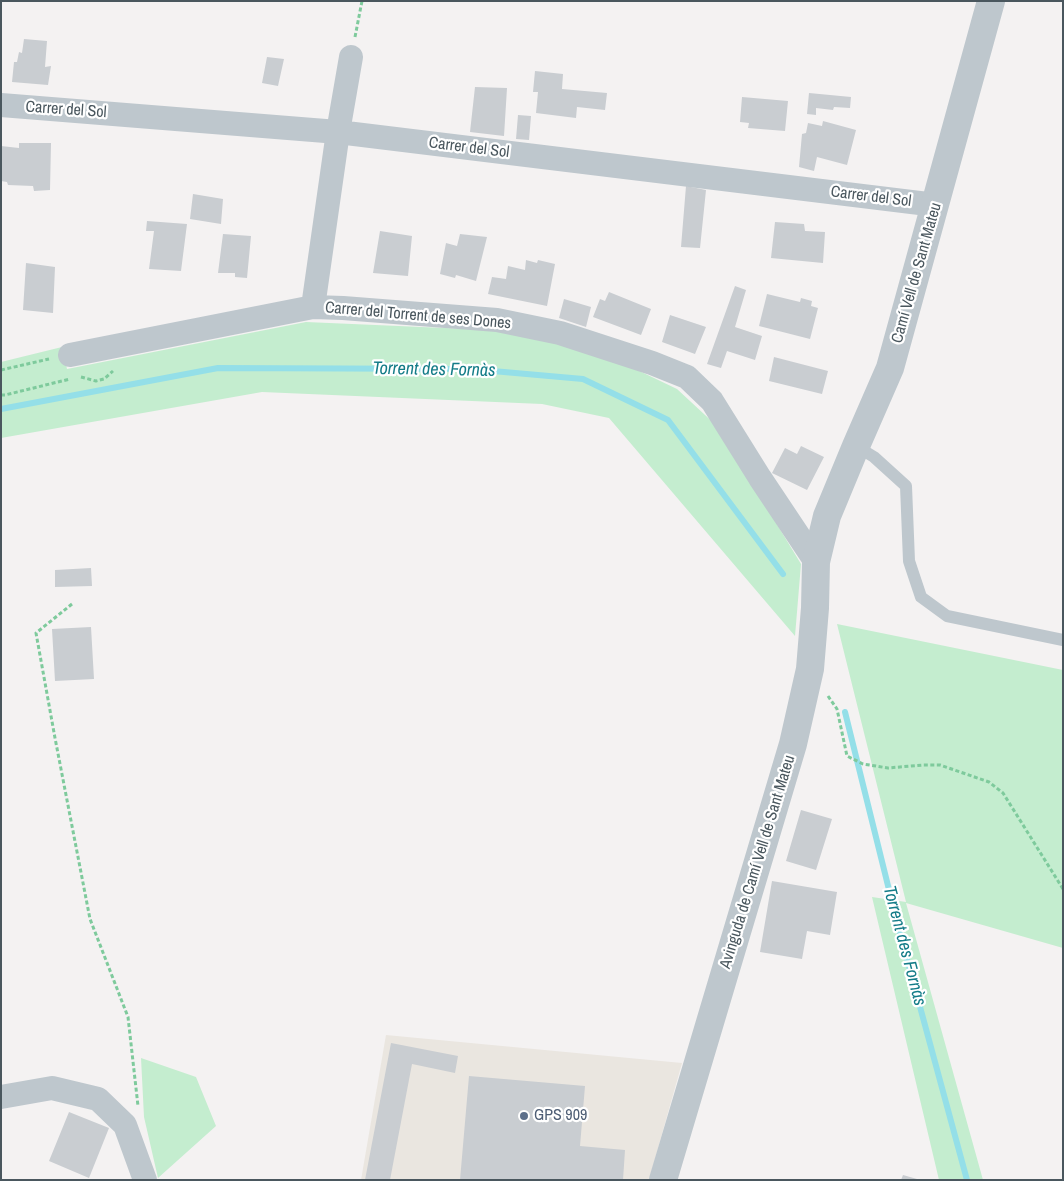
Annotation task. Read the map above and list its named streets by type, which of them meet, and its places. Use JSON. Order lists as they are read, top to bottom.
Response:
{
  "streets": {
    "street": [
      "Carrer del Sol",
      "Camí Vell de Sant Mateu",
      "Carrer del Torrent de ses Dones",
      "Avinguda de Camí Vell de Sant Mateu"
    ]
  },
  "crossings": [
    ["Carrer del Sol", "Camí Vell de Sant Mateu"],
    ["Camí Vell de Sant Mateu", "Carrer del Torrent de ses Dones"],
    ["Camí Vell de Sant Mateu", "Avinguda de Camí Vell de Sant Mateu"],
    ["Carrer del Torrent de ses Dones", "Avinguda de Camí Vell de Sant Mateu"]
  ],
  "water": ["Torrent des Fornàs"],
  "places": ["GPS 909"]
}
